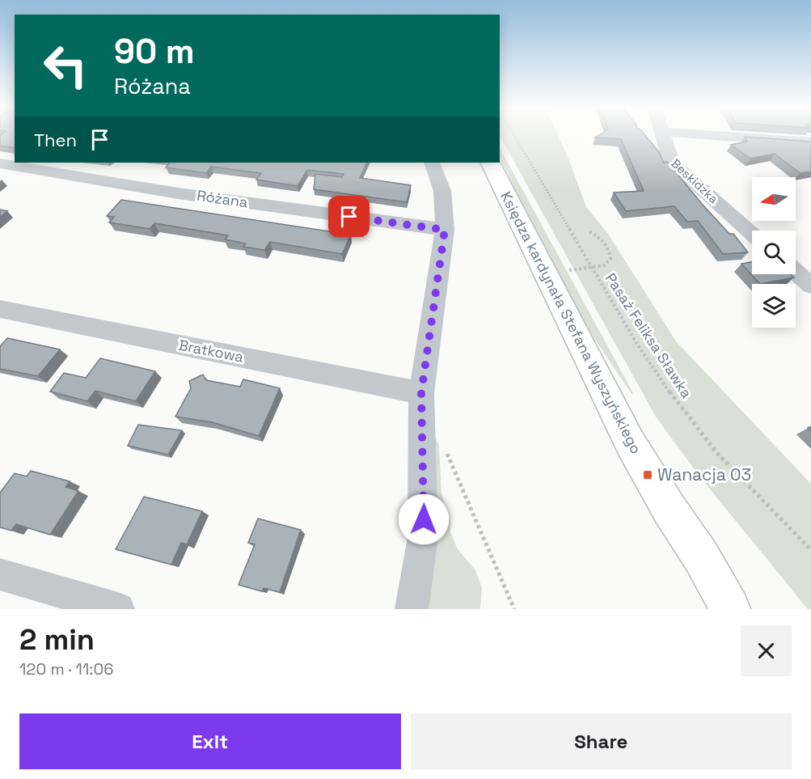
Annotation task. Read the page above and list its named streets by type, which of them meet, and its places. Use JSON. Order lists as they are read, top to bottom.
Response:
{
  "streets": {
    "main road": ["Księdza kardynała Stefana Wyszyńskiego"],
    "street": ["Beskidzka", "Różana", "Bratkowa"],
    "path": ["Pasaż Feliksa Sławka"]
  },
  "places": {
    "transit": ["Wanacja 03"]
  },
  "north": "left",
  "page": {
    "turn": ["90 m", "Różana"],
    "then": "Then",
    "heading": ["2 min", "120 m · 11:06"],
    "buttons": ["Exit", "Share"]
  }
}
